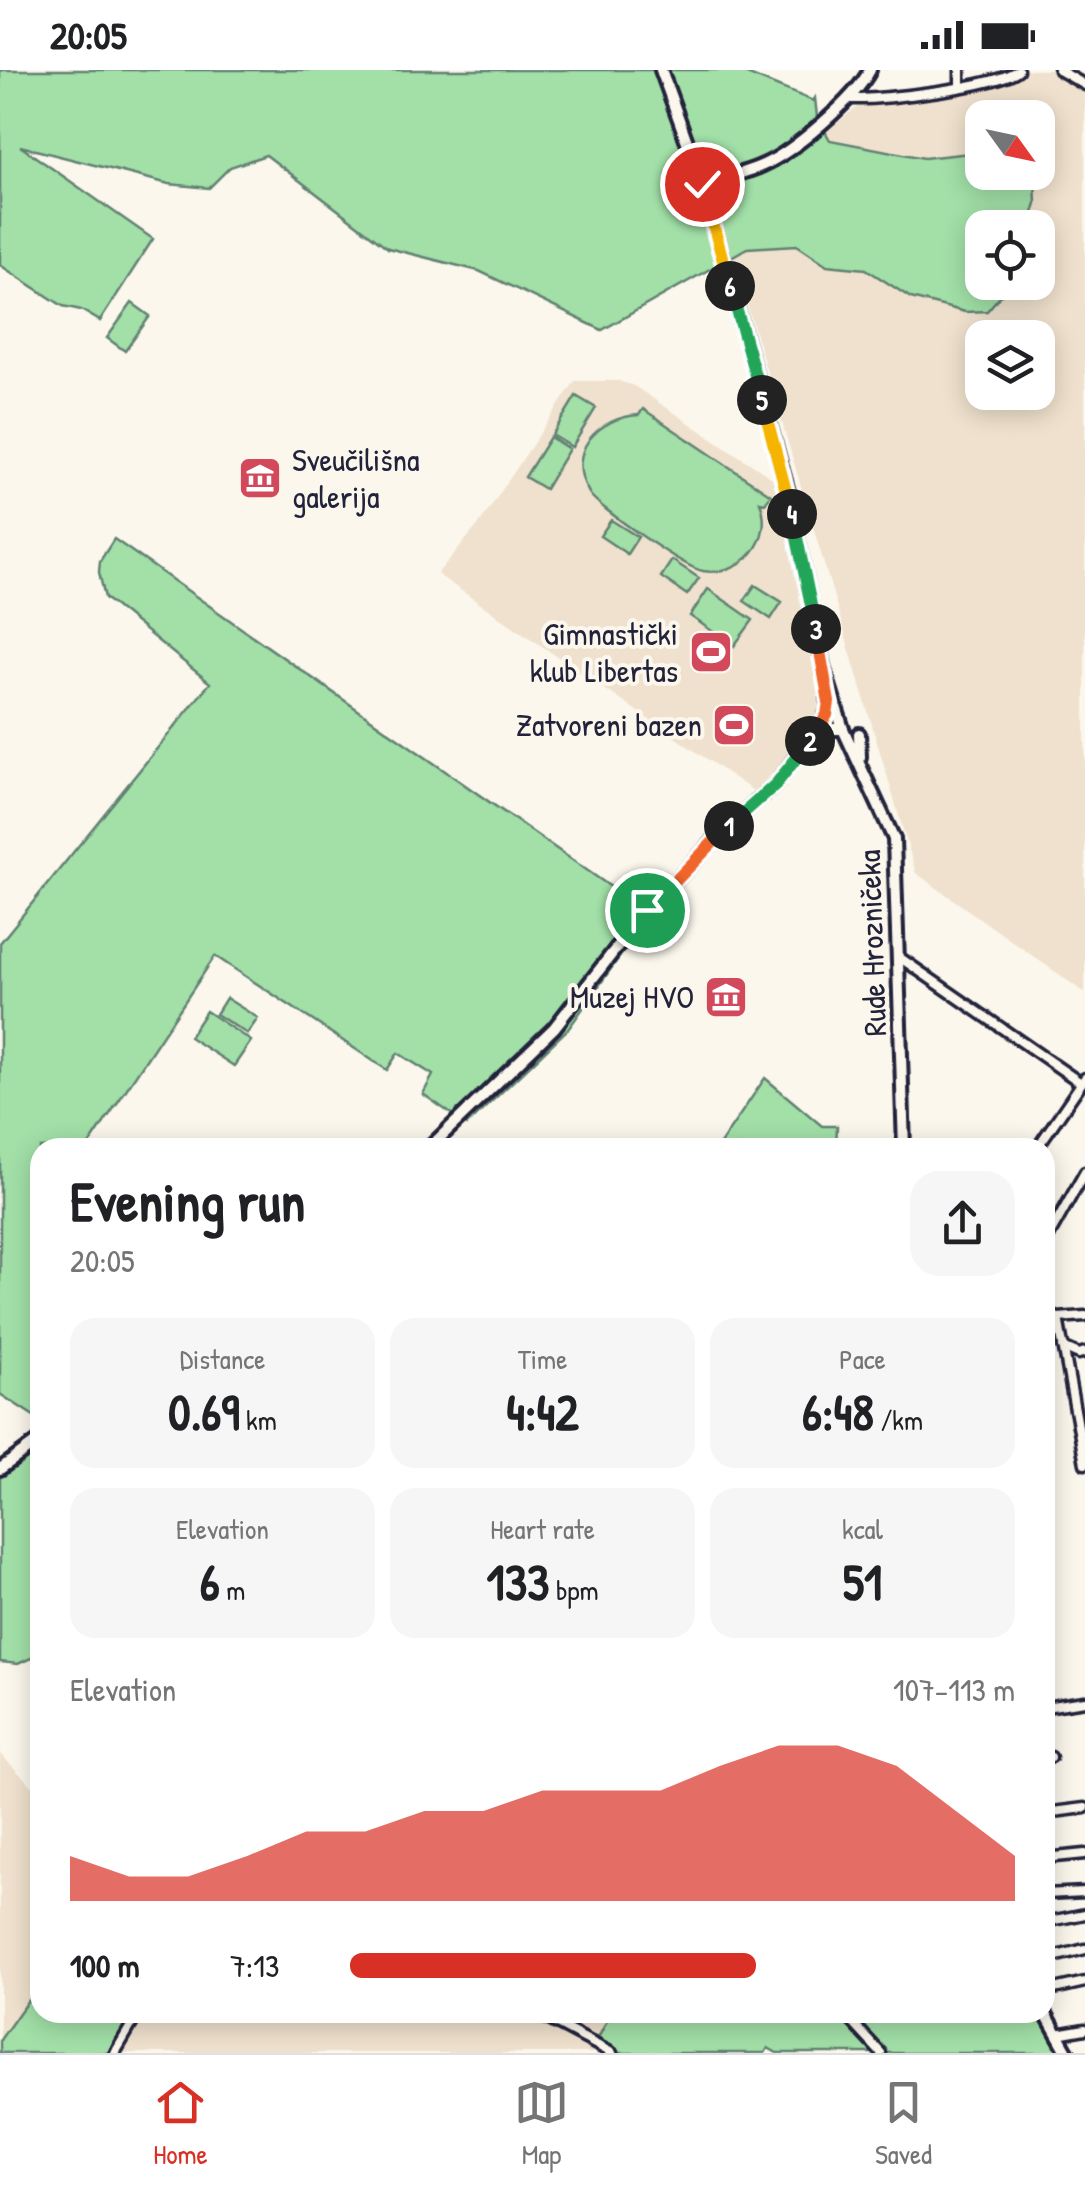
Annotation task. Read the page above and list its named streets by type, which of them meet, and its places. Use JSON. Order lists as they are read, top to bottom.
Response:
{
  "streets": {
    "street": ["Rude Hrozničeka"]
  },
  "places": {
    "museum": ["Sveučilišna galerija", "Muzej HVO"],
    "sports": ["Gimnastički klub Libertas", "Zatvoreni bazen"]
  },
  "north": "bottom right",
  "page": {
    "status": "20:05",
    "pins": [
      "6",
      "5",
      "4",
      "3",
      "2",
      "1"
    ],
    "heading": ["Evening run", "20:05"],
    "stats": [
      ["Distance", "0.69 km"],
      ["Time", "4:42"],
      ["Pace", "6:48 /km"],
      ["Elevation", "6 m"],
      ["Heart rate", "133 bpm"],
      ["kcal", "51"]
    ],
    "chart": ["Elevation", "107–113 m"],
    "list": [
      {
        "name": "100 m",
        "note": "7:13"
      }
    ],
    "tabs": ["Home", "Map", "Saved"]
  }
}
